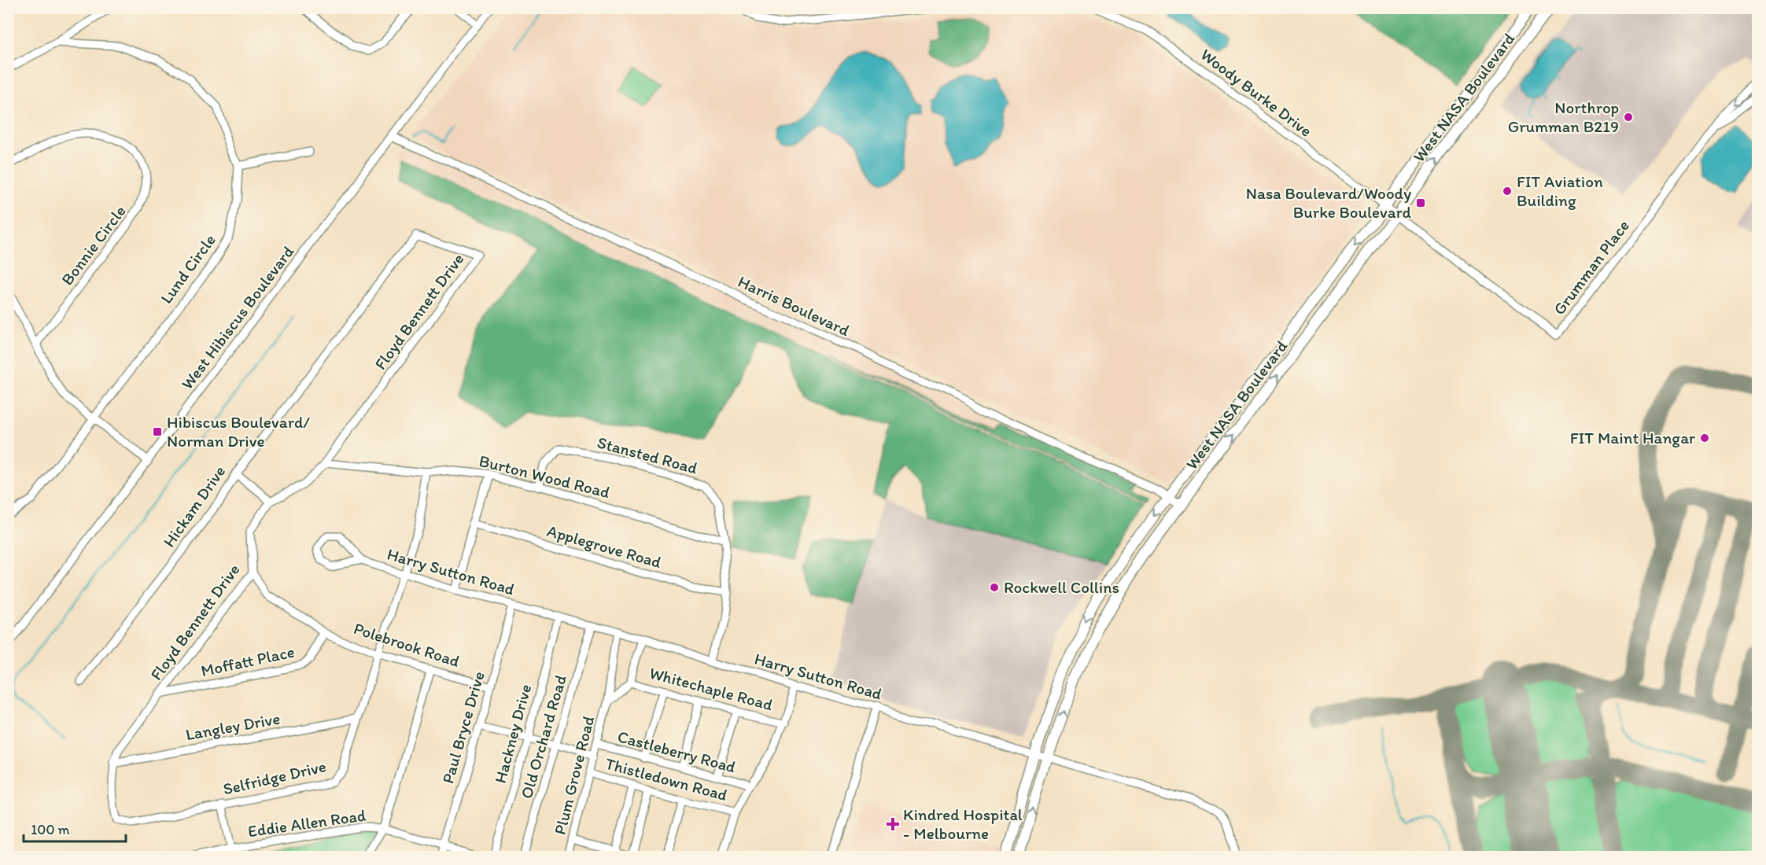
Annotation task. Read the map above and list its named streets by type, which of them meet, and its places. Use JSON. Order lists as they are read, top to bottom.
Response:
{
  "streets": {
    "main road": ["West NASA Boulevard"],
    "street": [
      "Woody Burke Drive",
      "Bonnie Circle",
      "Grumman Place",
      "Lund Circle",
      "Harris Boulevard",
      "Floyd Bennett Drive",
      "West Hibiscus Boulevard",
      "Stansted Road",
      "Burton Wood Road",
      "Hickam Drive",
      "Applegrove Road",
      "Harry Sutton Road",
      "Polebrook Road",
      "Moffatt Place",
      "Whitechaple Road",
      "Langley Drive",
      "Paul Bryce Drive",
      "Hackney Drive",
      "Old Orchard Road",
      "Castleberry Road",
      "Plum Grove Road",
      "Selfridge Drive",
      "Thistledown Road",
      "Eddie Allen Road"
    ]
  },
  "crossings": [
    ["Woody Burke Drive", "West NASA Boulevard"],
    ["Woody Burke Drive", "Grumman Place"],
    ["West NASA Boulevard", "Grumman Place"],
    ["West NASA Boulevard", "Harris Boulevard"],
    ["West NASA Boulevard", "Harry Sutton Road"],
    ["Harris Boulevard", "West Hibiscus Boulevard"],
    ["Floyd Bennett Drive", "Burton Wood Road"],
    ["Floyd Bennett Drive", "Hickam Drive"],
    ["Floyd Bennett Drive", "Polebrook Road"],
    ["Floyd Bennett Drive", "Moffatt Place"],
    ["Floyd Bennett Drive", "Langley Drive"],
    ["Floyd Bennett Drive", "Selfridge Drive"],
    ["Stansted Road", "Burton Wood Road"],
    ["Stansted Road", "Applegrove Road"],
    ["Stansted Road", "Harry Sutton Road"],
    ["Burton Wood Road", "Selfridge Drive"],
    ["Harry Sutton Road", "Paul Bryce Drive"],
    ["Harry Sutton Road", "Hackney Drive"],
    ["Harry Sutton Road", "Old Orchard Road"],
    ["Harry Sutton Road", "Plum Grove Road"],
    ["Harry Sutton Road", "Selfridge Drive"],
    ["Polebrook Road", "Moffatt Place"],
    ["Polebrook Road", "Paul Bryce Drive"],
    ["Polebrook Road", "Selfridge Drive"],
    ["Whitechaple Road", "Plum Grove Road"],
    ["Langley Drive", "Selfridge Drive"],
    ["Paul Bryce Drive", "Eddie Allen Road"],
    ["Castleberry Road", "Plum Grove Road"],
    ["Plum Grove Road", "Thistledown Road"]
  ],
  "places": {
    "other": [
      "Northrop Grumman B219",
      "FIT Aviation Building",
      "FIT Maint Hangar",
      "Rockwell Collins"
    ],
    "transit": ["Nasa Boulevard/Woody Burke Boulevard", "Hibiscus Boulevard/ Norman Drive"],
    "health": ["Kindred Hospital - Melbourne"]
  },
  "scale_bar": "100 m"
}
